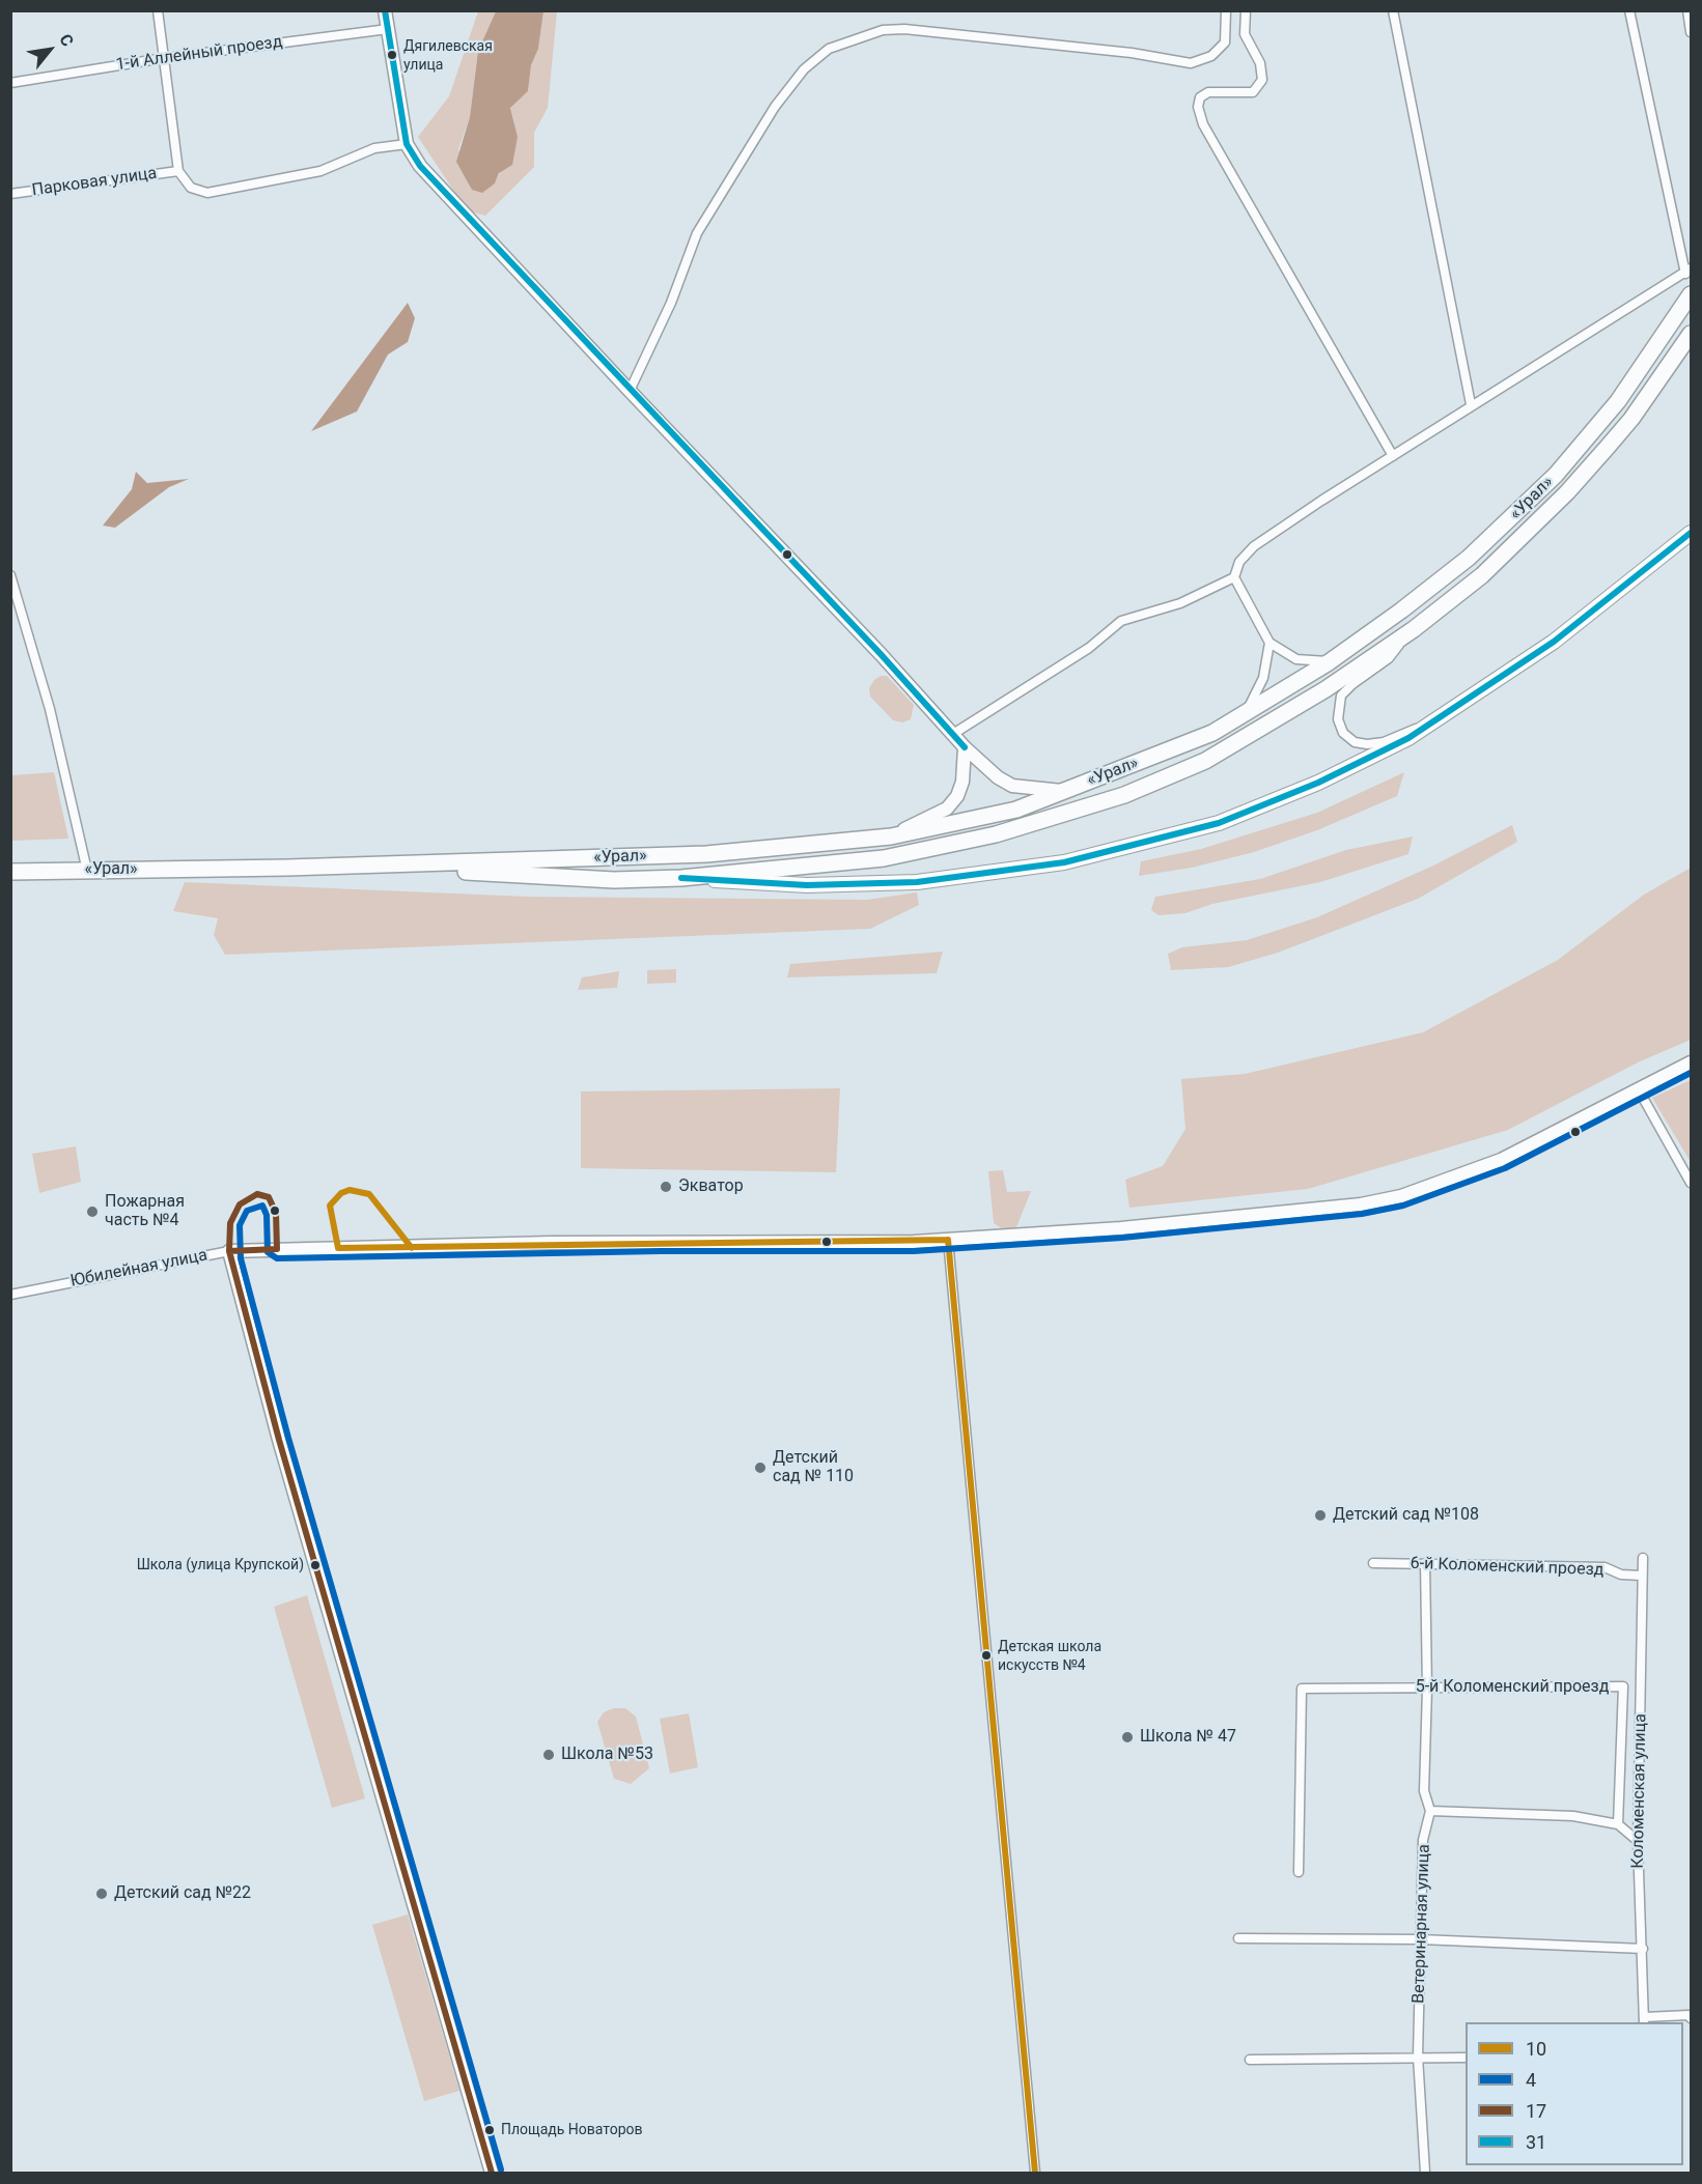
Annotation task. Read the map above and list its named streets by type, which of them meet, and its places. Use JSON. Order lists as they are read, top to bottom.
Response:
{
  "streets": {
    "highway": ["«Урал»"],
    "street": [
      "1-й Аллейный проезд",
      "Парковая улица",
      "Юбилейная улица",
      "6-й Коломенский проезд",
      "5-й Коломенский проезд",
      "Коломенская улица",
      "Ветеринарная улица"
    ]
  },
  "crossings": [
    ["6-й Коломенский проезд", "Коломенская улица"],
    ["6-й Коломенский проезд", "Ветеринарная улица"],
    ["5-й Коломенский проезд", "Ветеринарная улица"]
  ],
  "places": [
    "Дягилевская улица",
    "Экватор",
    "Пожарная часть №4",
    "Детский сад № 110",
    "Детский сад №108",
    "Школа (улица Крупской)",
    "Детская школа искусств №4",
    "Школа № 47",
    "Школа №53",
    "Детский сад №22",
    "Площадь Новаторов"
  ],
  "lines": [
    "transit line 31",
    "transit line 4",
    "transit line 10",
    "transit line 17"
  ],
  "legend": [
    "10",
    "4",
    "17",
    "31"
  ],
  "north": "top right"
}
